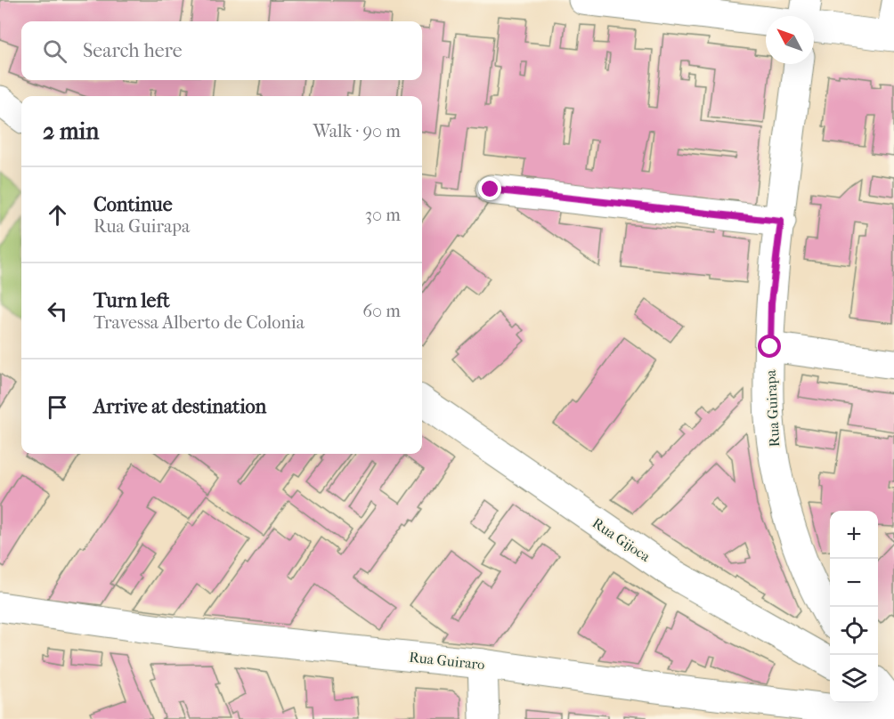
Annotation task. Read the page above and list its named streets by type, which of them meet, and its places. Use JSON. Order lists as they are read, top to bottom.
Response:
{
  "streets": {
    "street": ["Rua Guirapa", "Rua Gijoca", "Rua Guiraro"]
  },
  "north": "top left",
  "page": {
    "search": "Search here",
    "heading": ["2 min", "Walk · 90 m"],
    "list": [
      ["Continue", "Rua Guirapa", "30 m"],
      ["Turn left", "Travessa Alberto de Colonia", "60 m"],
      "Arrive at destination"
    ],
    "map_buttons": ["+", "−"]
  }
}
